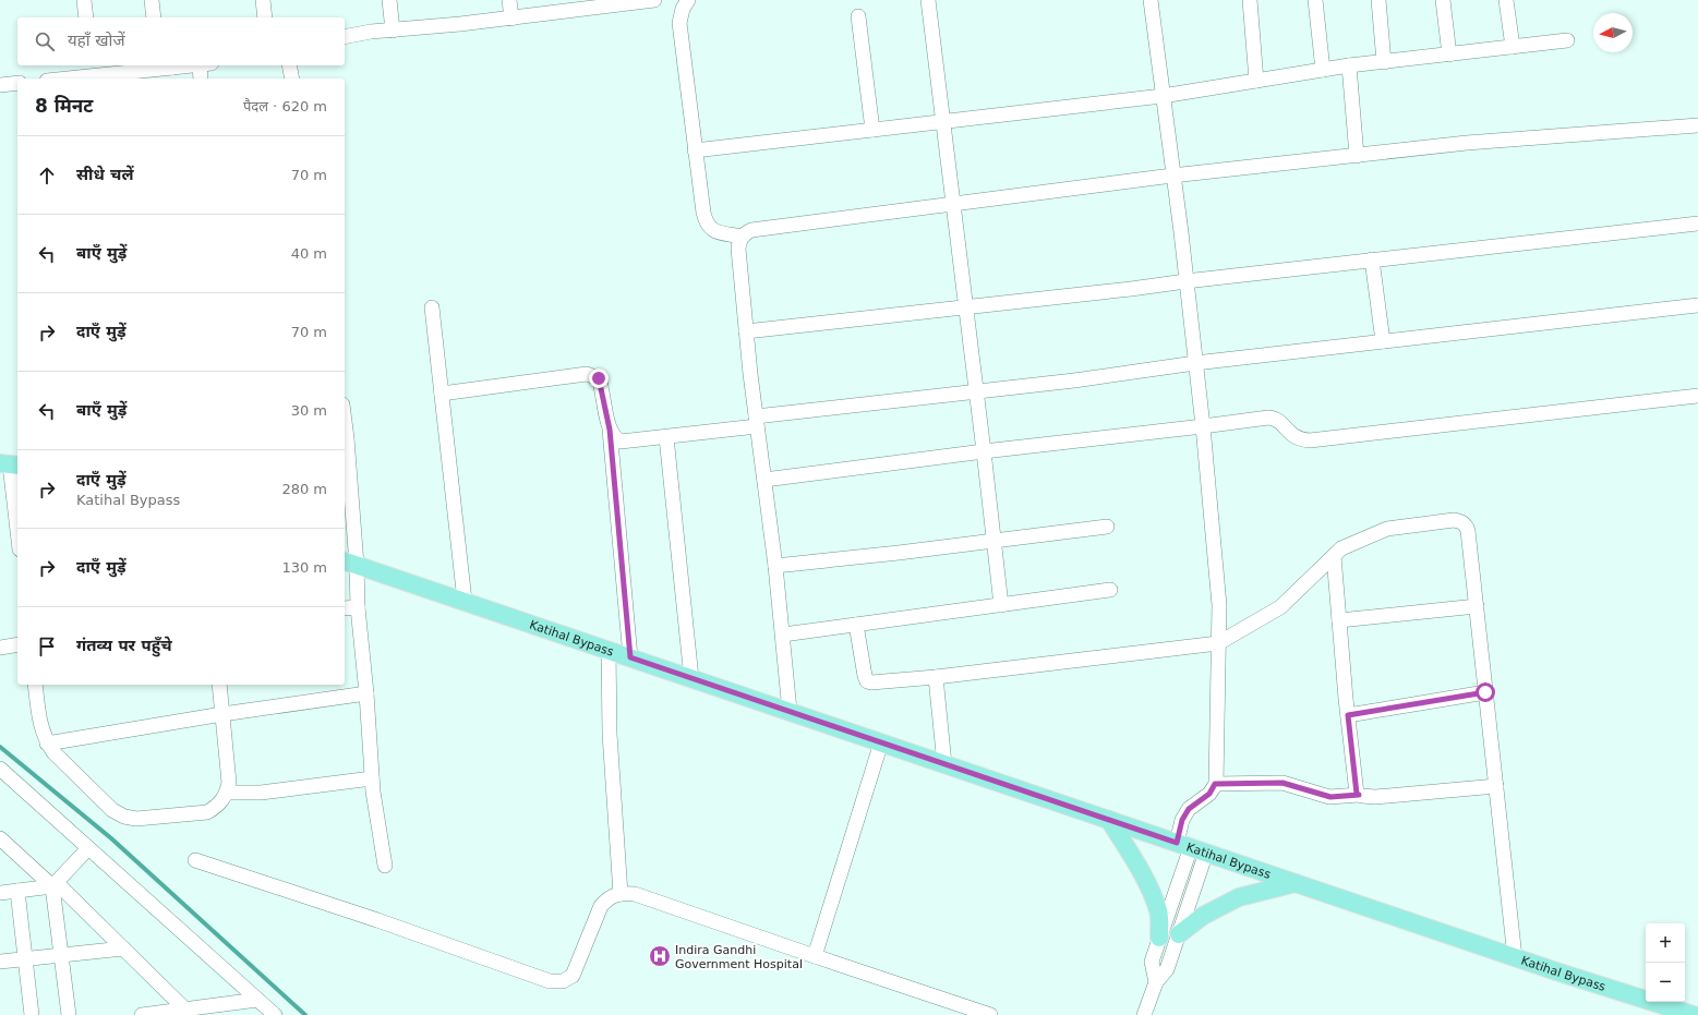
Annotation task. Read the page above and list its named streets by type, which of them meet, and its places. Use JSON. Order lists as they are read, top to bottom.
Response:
{
  "streets": {
    "main road": ["Katihal Bypass"]
  },
  "places": {
    "hospital": ["Indira Gandhi Government Hospital"]
  },
  "north": "left",
  "page": {
    "search": "यहाँ खोजें",
    "heading": ["8 मिनट", "पैदल · 620 m"],
    "list": [
      ["सीधे चलें", "70 m"],
      ["बाएँ मुड़ें", "40 m"],
      ["दाएँ मुड़ें", "70 m"],
      ["बाएँ मुड़ें", "30 m"],
      ["दाएँ मुड़ें", "Katihal Bypass", "280 m"],
      ["दाएँ मुड़ें", "130 m"],
      "गंतव्य पर पहुँचे"
    ],
    "map_buttons": ["+", "−"]
  }
}
